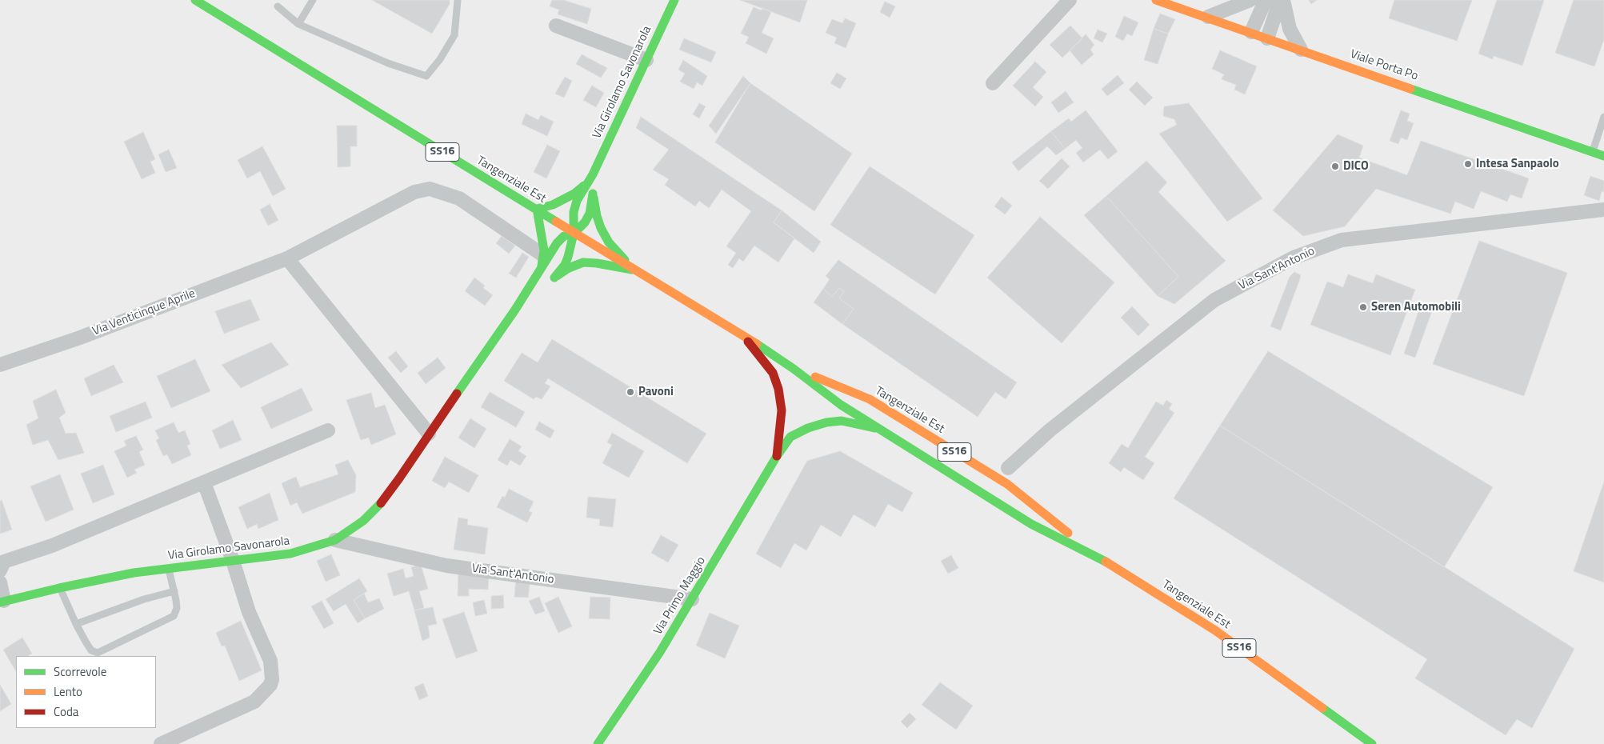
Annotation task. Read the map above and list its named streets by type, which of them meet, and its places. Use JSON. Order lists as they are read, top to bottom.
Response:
{
  "streets": {
    "main road": [
      "Viale Porta Po",
      "Via Girolamo Savonarola",
      "SS16",
      "Tangenziale Est",
      "Via Primo Maggio"
    ],
    "street": ["Via Sant'Antonio", "Via Venticinque Aprile"]
  },
  "crossings": [
    ["Via Girolamo Savonarola", "Tangenziale Est"],
    ["Via Girolamo Savonarola", "Via Sant'Antonio"],
    ["Via Girolamo Savonarola", "Via Venticinque Aprile"],
    ["Tangenziale Est", "Via Primo Maggio"],
    ["Via Sant'Antonio", "Via Primo Maggio"]
  ],
  "places": [
    "Intesa Sanpaolo",
    "DICO",
    "Seren Automobili",
    "Pavoni"
  ],
  "legend": ["Scorrevole", "Lento", "Coda"]
}
